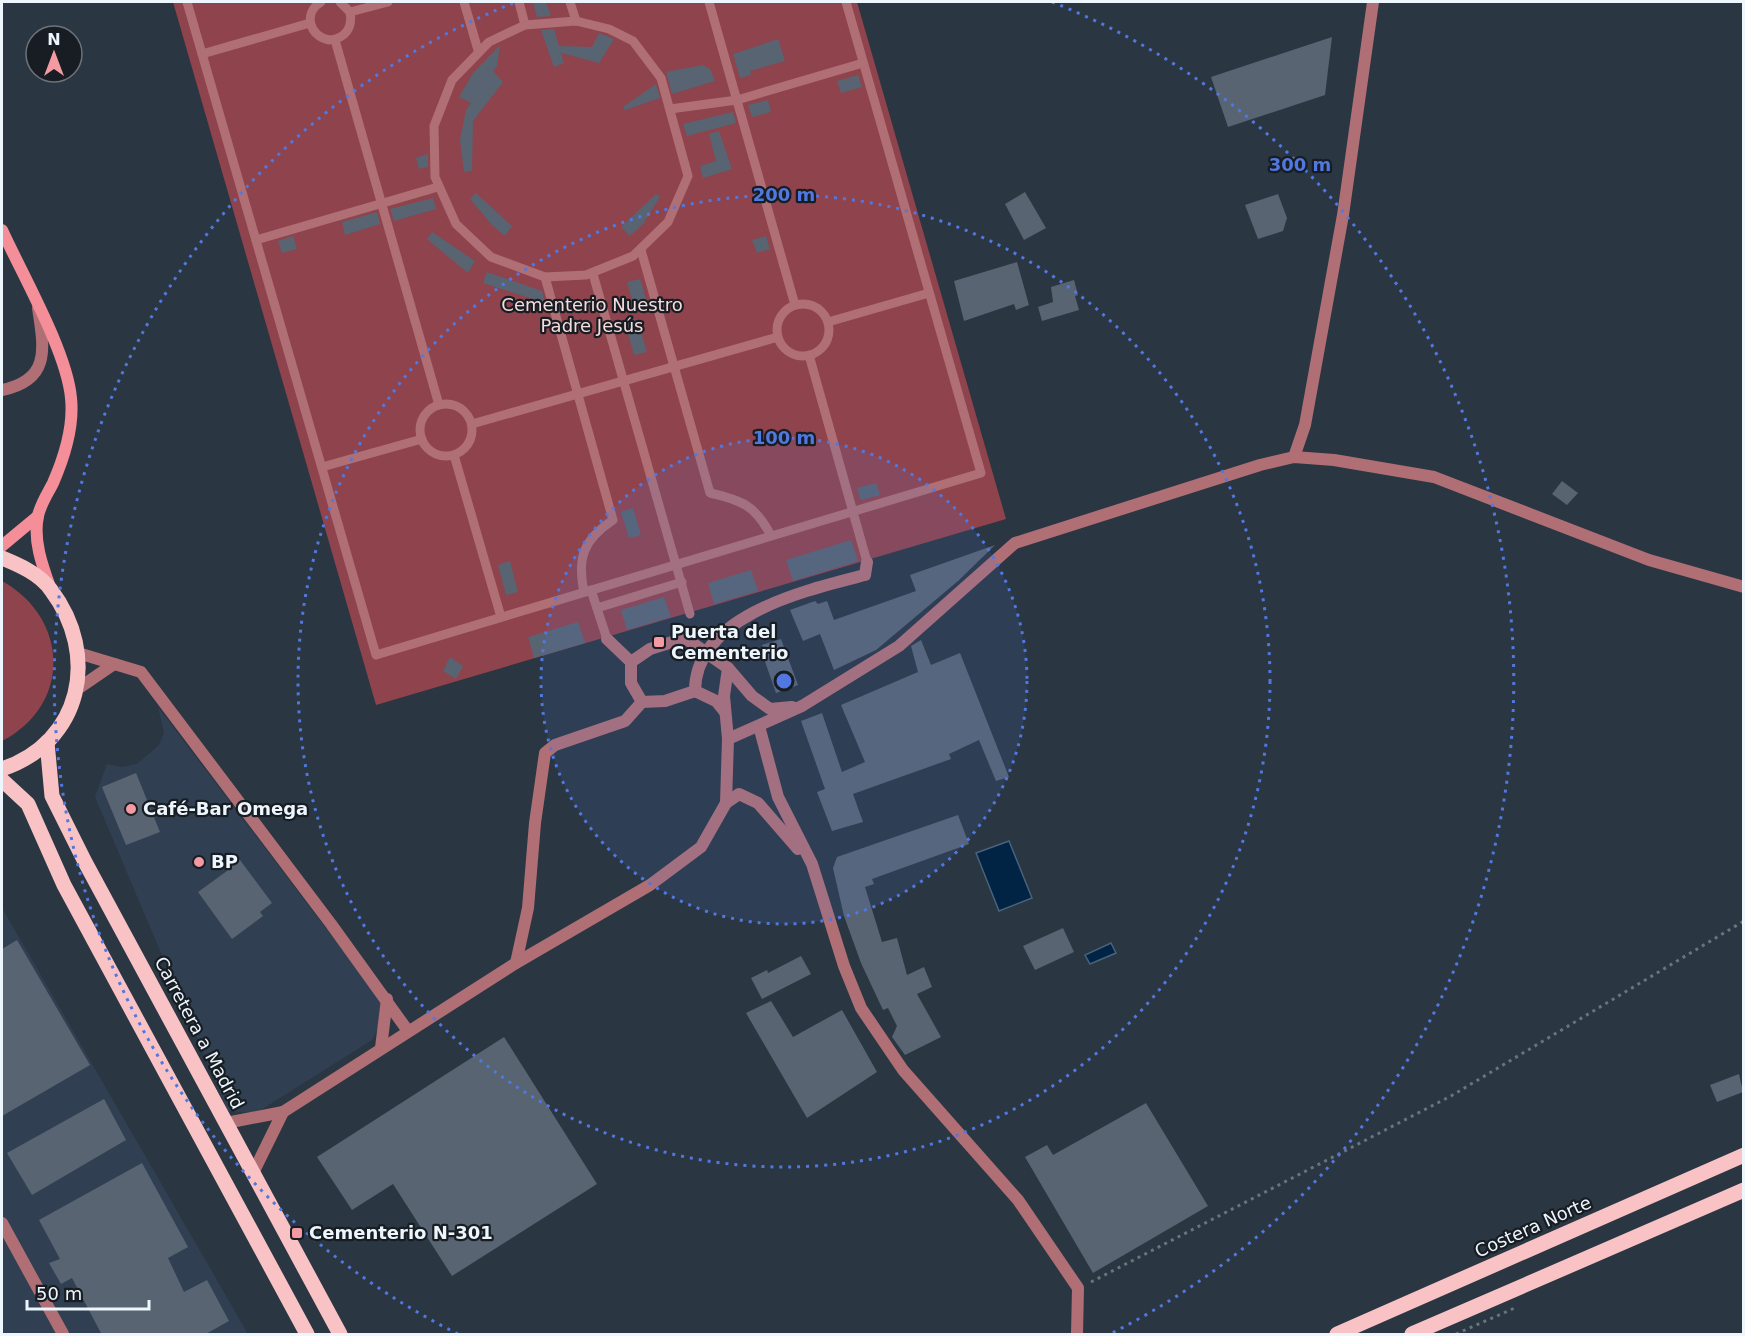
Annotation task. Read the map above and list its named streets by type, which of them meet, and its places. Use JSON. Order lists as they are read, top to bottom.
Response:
{
  "streets": {
    "main road": ["Carretera a Madrid", "Costera Norte"]
  },
  "parks": ["Cementerio Nuestro Padre Jesús"],
  "places": {
    "transit": ["Puerta del Cementerio", "Cementerio N-301"],
    "other": ["Café-Bar Omega", "BP"]
  },
  "scale_bar": "50 m",
  "north": "top",
  "rings": ["300 m", "200 m", "100 m"]
}
